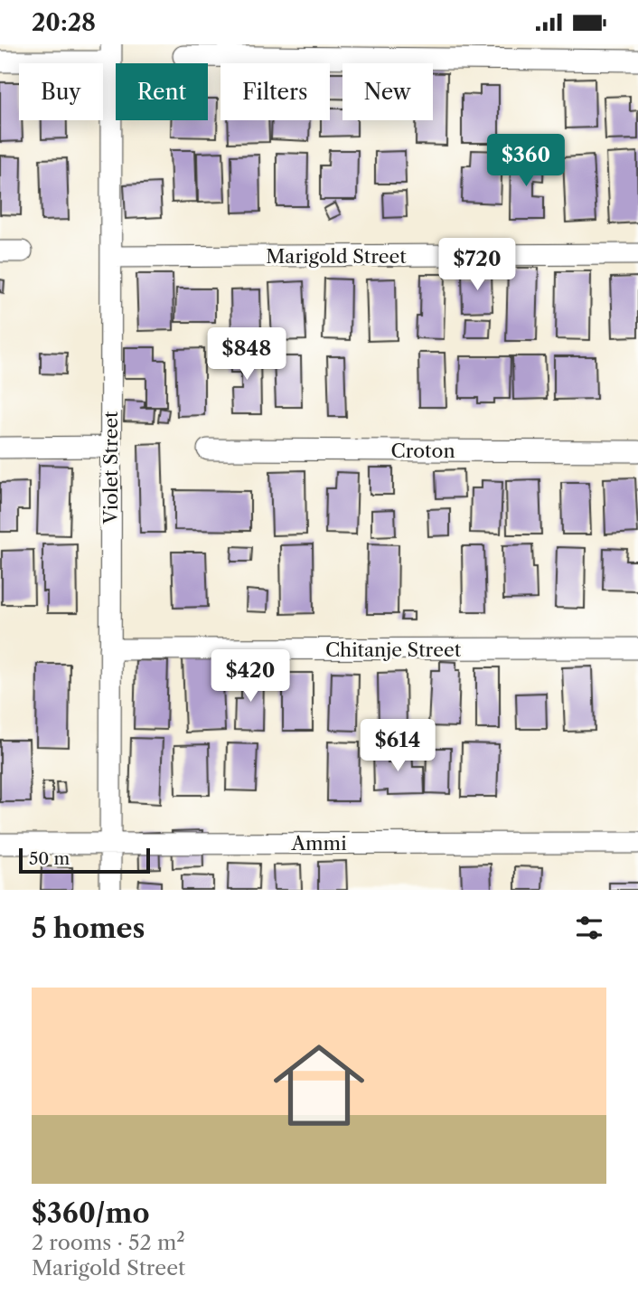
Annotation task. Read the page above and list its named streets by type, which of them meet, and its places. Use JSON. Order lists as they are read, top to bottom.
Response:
{
  "streets": {
    "street": [
      "Marigold Street",
      "Croton",
      "Violet Street",
      "Chitanje Street",
      "Ammi"
    ]
  },
  "crossings": [
    ["Marigold Street", "Violet Street"],
    ["Violet Street", "Chitanje Street"],
    ["Violet Street", "Ammi"]
  ],
  "scale_bar": "50 m",
  "page": {
    "status": "20:28",
    "chip": [
      "Buy",
      "Rent",
      "Filters",
      "New"
    ],
    "price": [
      "$360",
      "$720",
      "$848",
      "$420",
      "$614"
    ],
    "scale": "50 m",
    "heading": "5 homes",
    "list": [
      {
        "name": "$360/mo",
        "note": "2 rooms · 52 m² · Marigold Street"
      }
    ]
  }
}
